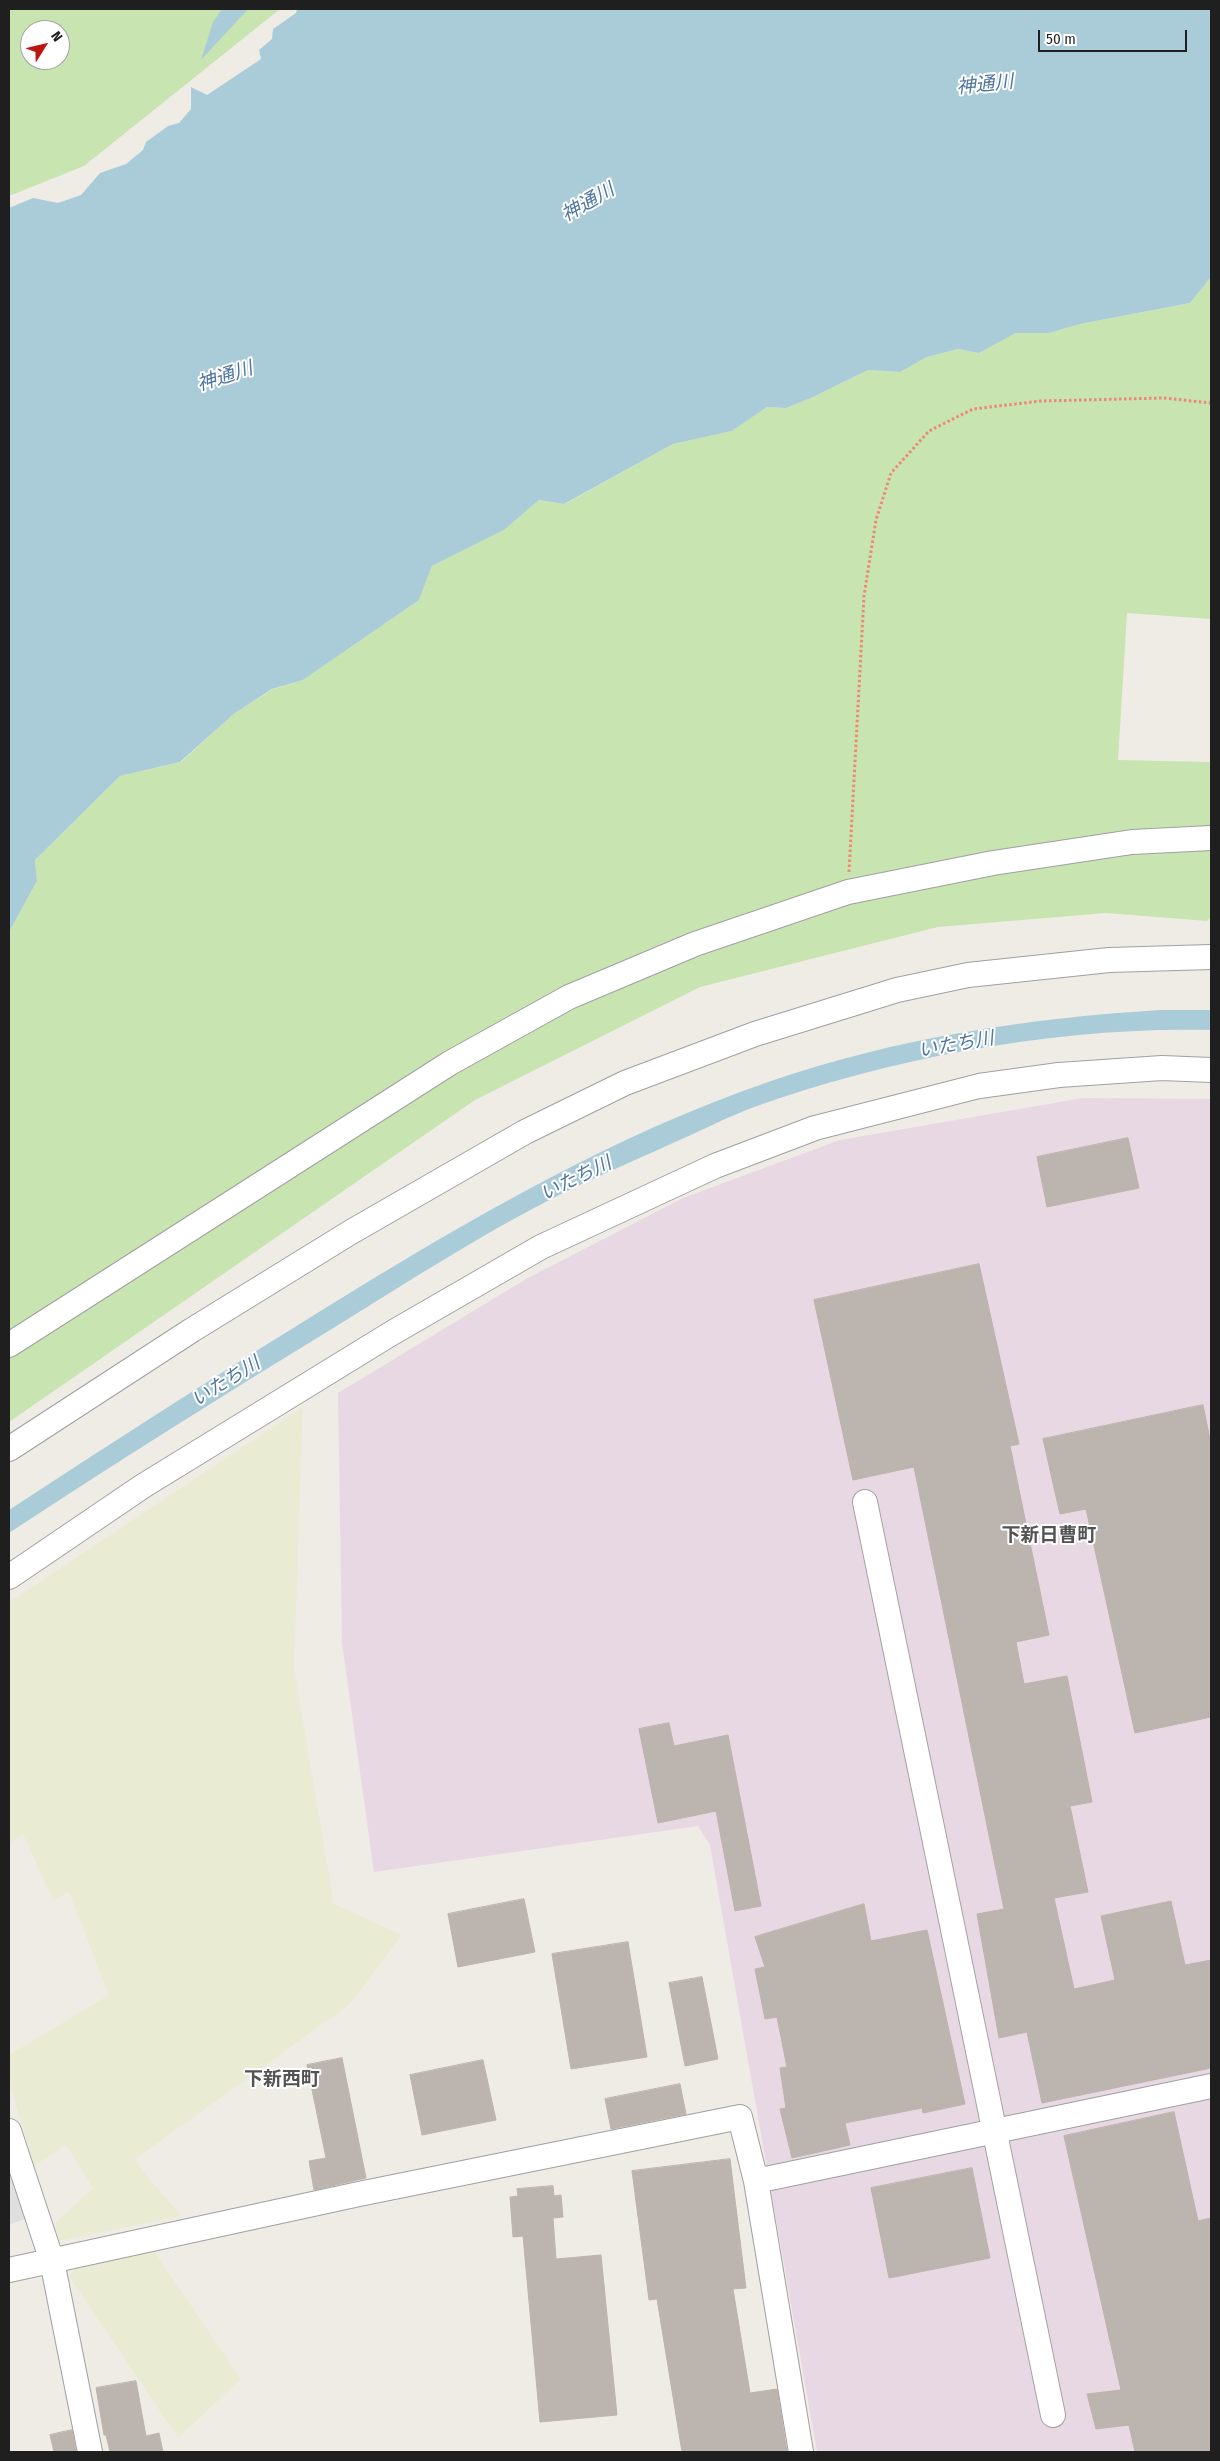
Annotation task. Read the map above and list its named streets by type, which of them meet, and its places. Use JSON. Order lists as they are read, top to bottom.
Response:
{
  "districts": ["下新日曹町", "下新西町"],
  "water": ["神通川", "いたち川"],
  "scale_bar": "50 m",
  "north": "top right"
}
